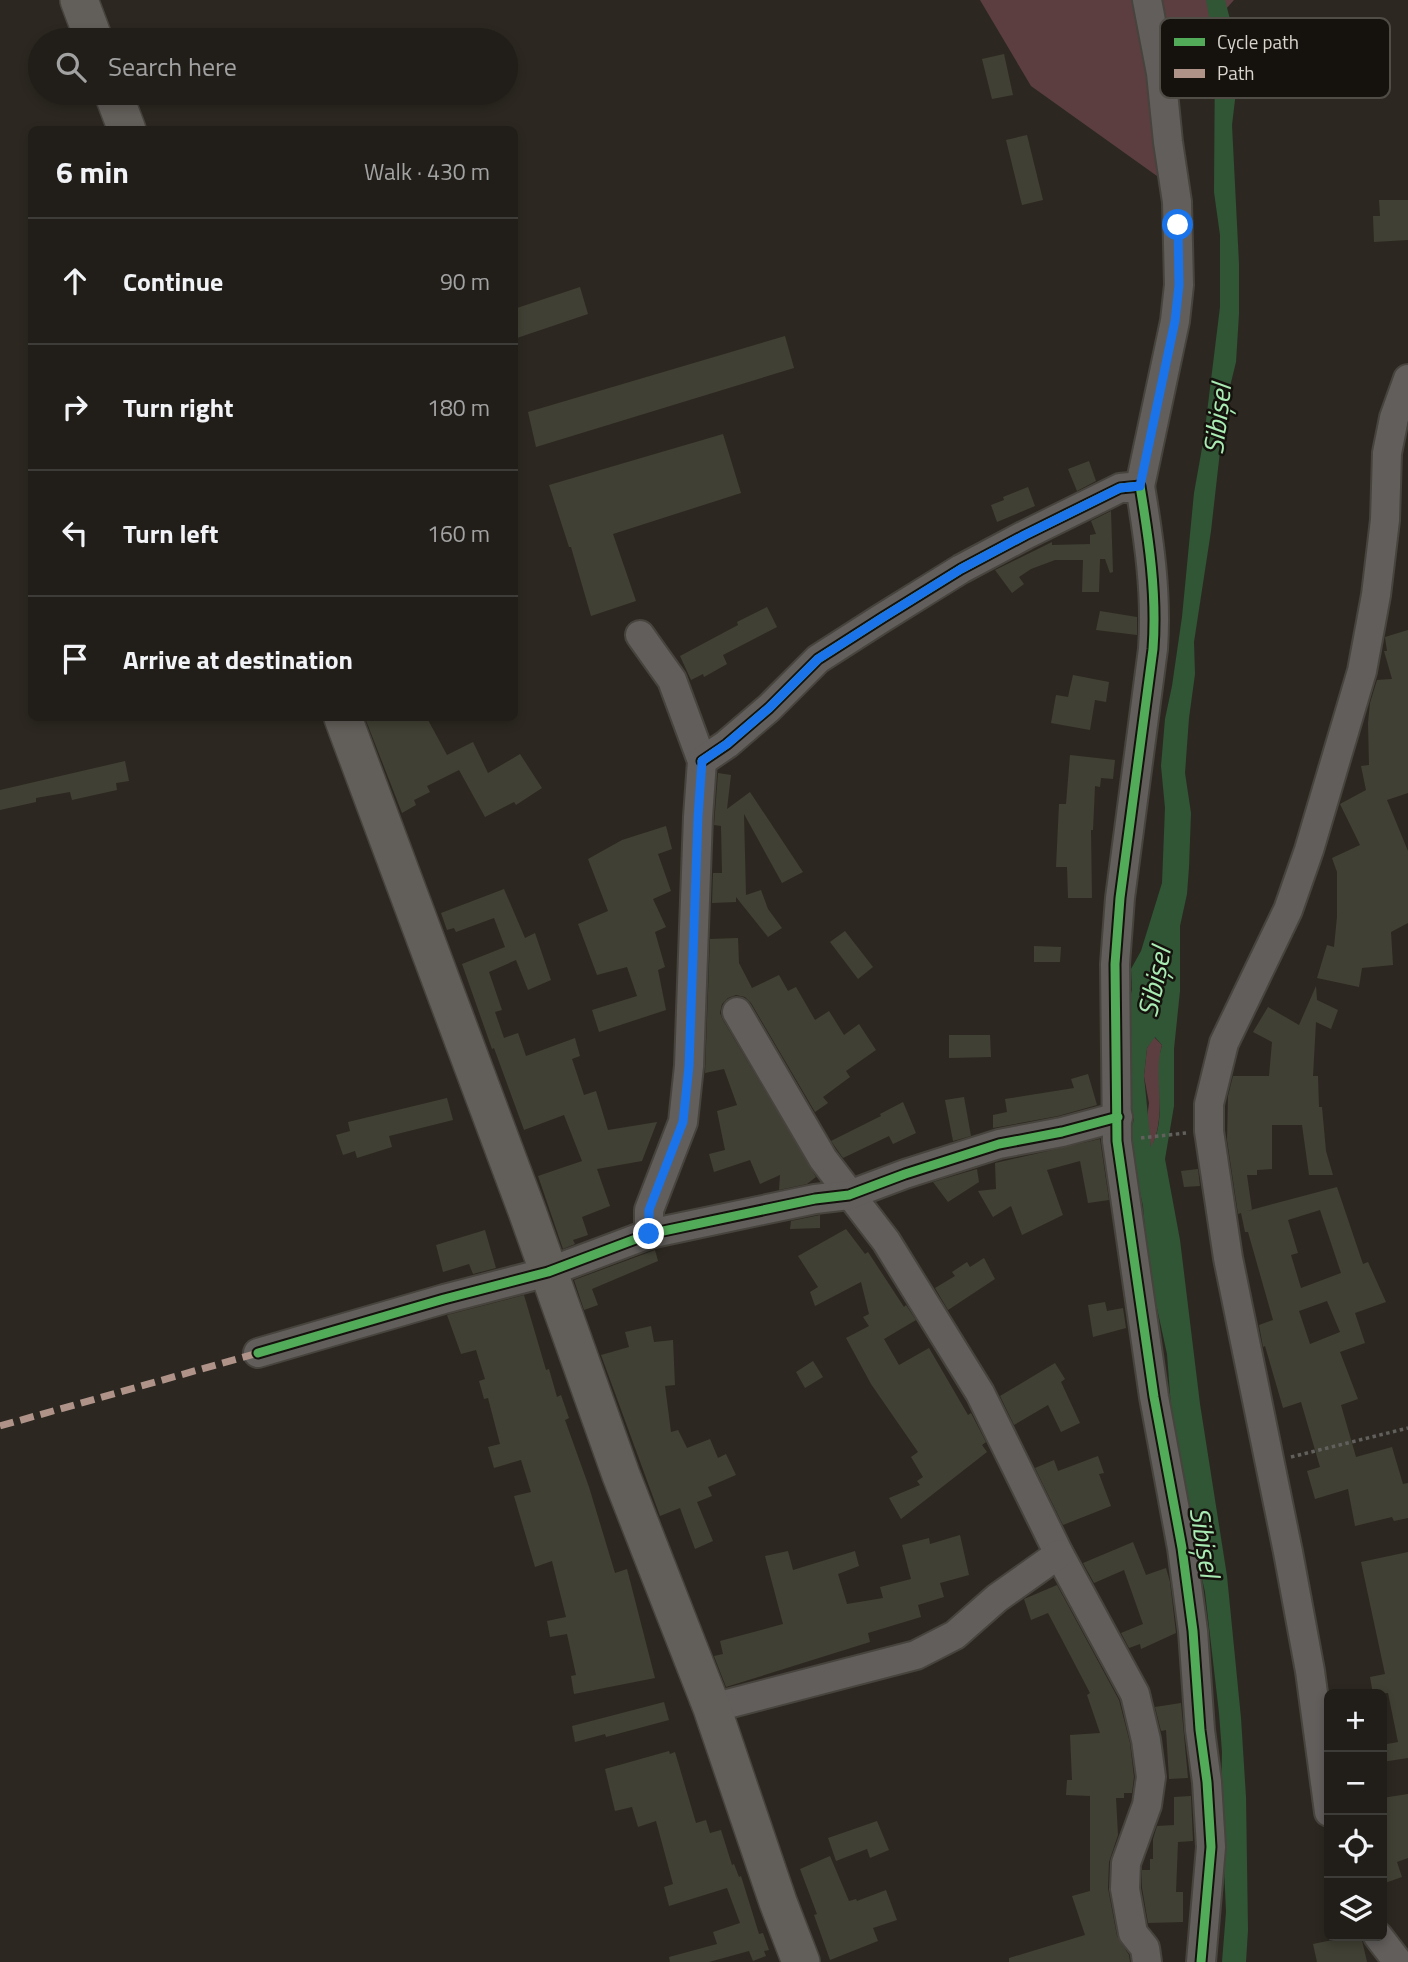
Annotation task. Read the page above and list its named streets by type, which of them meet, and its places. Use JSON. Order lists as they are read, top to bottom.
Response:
{
  "water": ["Sibișel"],
  "legend": ["Cycle path", "Path"],
  "page": {
    "search": "Search here",
    "heading": ["6 min", "Walk · 430 m"],
    "list": [
      ["Continue", "90 m"],
      ["Turn right", "180 m"],
      ["Turn left", "160 m"],
      "Arrive at destination"
    ],
    "map_buttons": ["+", "−"]
  }
}
